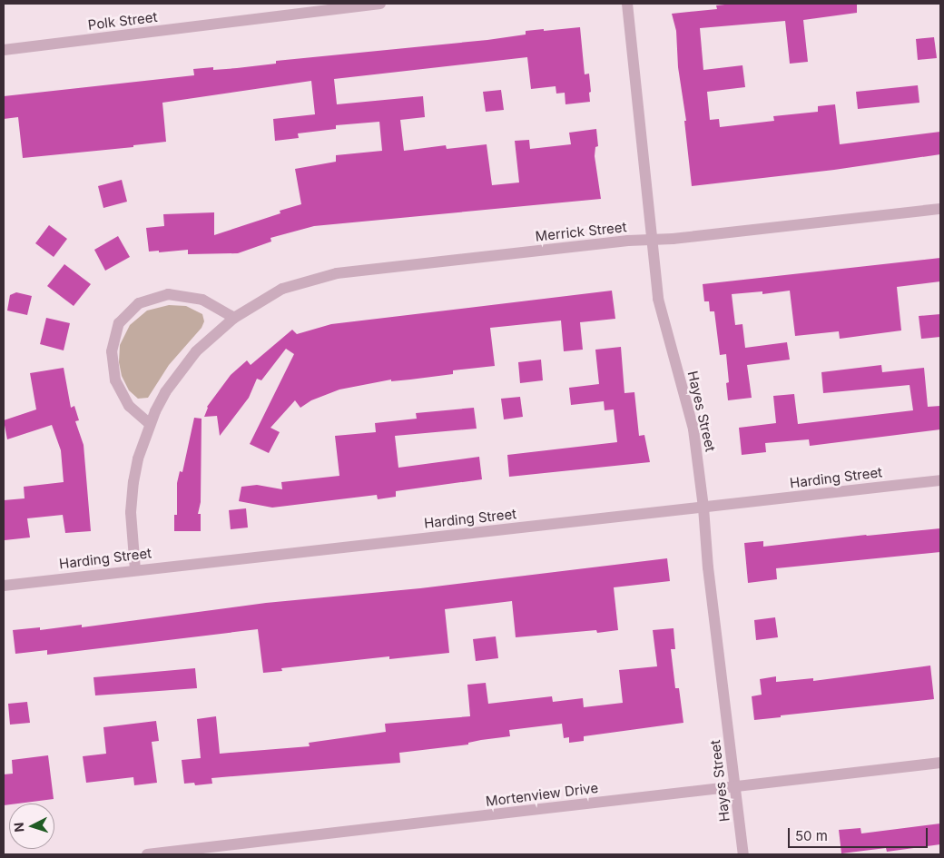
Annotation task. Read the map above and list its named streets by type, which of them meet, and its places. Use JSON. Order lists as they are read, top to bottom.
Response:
{
  "streets": {
    "street": [
      "Polk Street",
      "Merrick Street",
      "Hayes Street",
      "Harding Street",
      "Mortenview Drive"
    ]
  },
  "crossings": [
    ["Merrick Street", "Hayes Street"],
    ["Merrick Street", "Harding Street"],
    ["Hayes Street", "Harding Street"],
    ["Hayes Street", "Mortenview Drive"]
  ],
  "scale_bar": "50 m",
  "north": "left"
}
